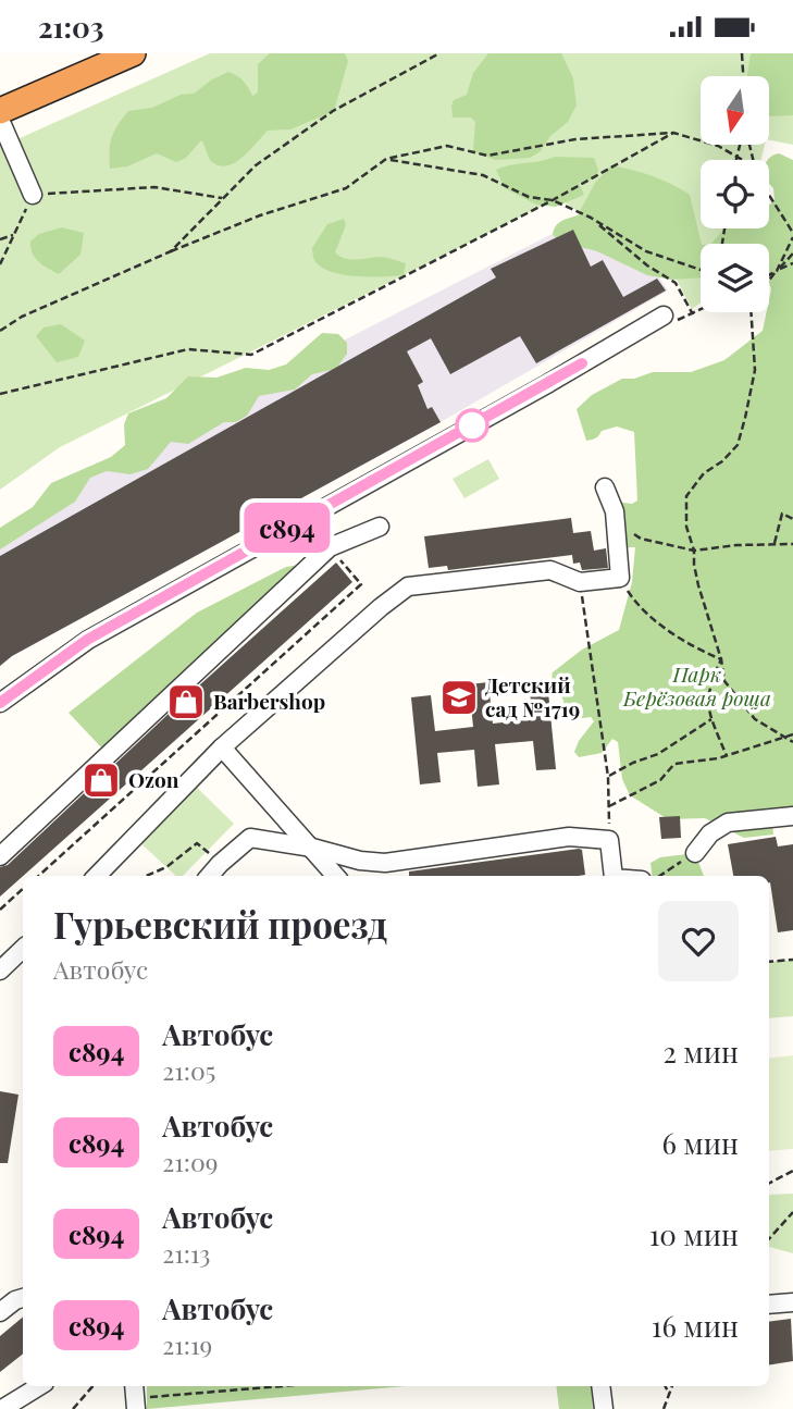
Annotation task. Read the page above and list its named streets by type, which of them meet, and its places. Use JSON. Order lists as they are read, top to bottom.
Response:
{
  "parks": ["Парк Берёзовая роща"],
  "places": {
    "school or university": ["Детский сад №1719"],
    "shop": ["Barbershop", "Ozon"]
  },
  "lines": ["bus line с894"],
  "north": "bottom",
  "page": {
    "status": "21:03",
    "on_map": "с894",
    "heading": ["Гурьевский проезд", "Автобус"],
    "list": [
      {
        "mark": "с894",
        "name": "Автобус",
        "note": "21:05",
        "value": "2 мин"
      },
      {
        "mark": "с894",
        "name": "Автобус",
        "note": "21:09",
        "value": "6 мин"
      },
      {
        "mark": "с894",
        "name": "Автобус",
        "note": "21:13",
        "value": "10 мин"
      },
      {
        "mark": "с894",
        "name": "Автобус",
        "note": "21:19",
        "value": "16 мин"
      }
    ]
  }
}
